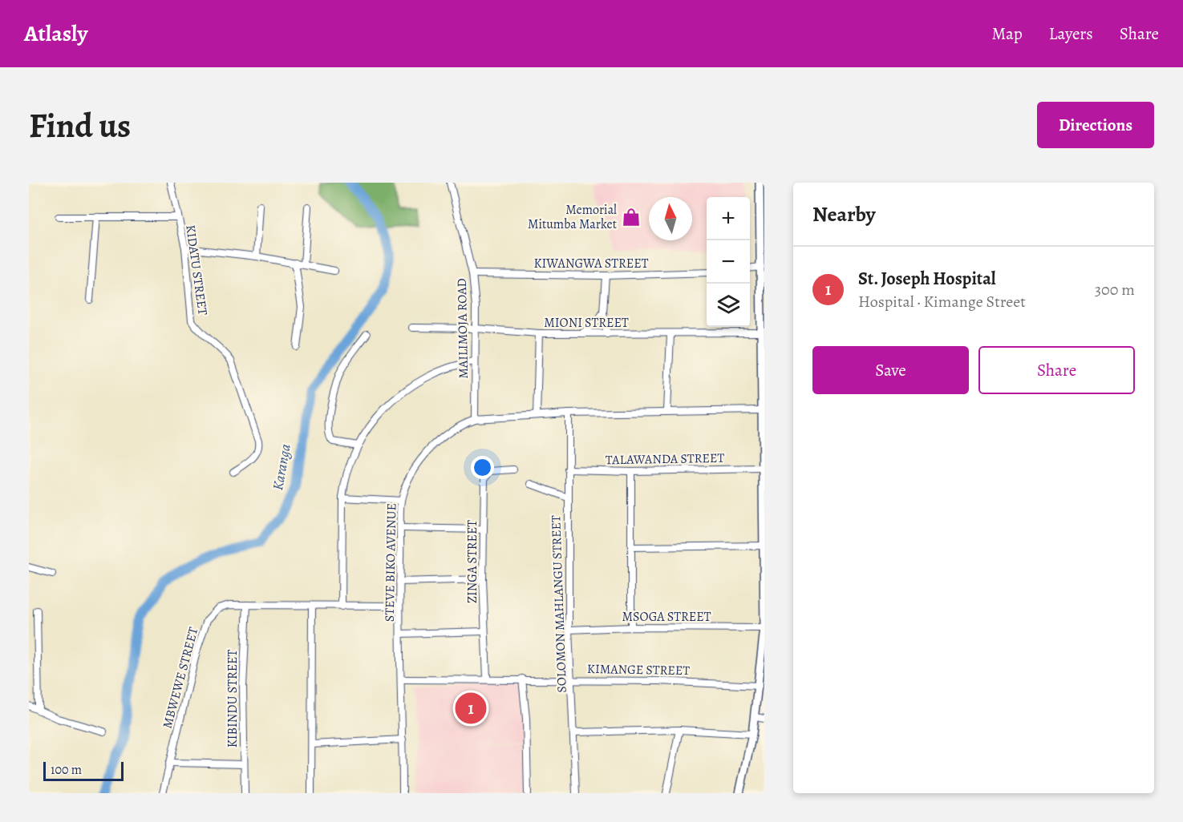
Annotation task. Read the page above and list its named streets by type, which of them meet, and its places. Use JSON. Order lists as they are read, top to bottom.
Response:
{
  "streets": {
    "street": [
      "KIWANGWA STREET",
      "KIDATU STREET",
      "MIONI STREET",
      "MAILIMOJA ROAD",
      "TALAWANDA STREET",
      "ZINGA STREET",
      "STEVE BIKO AVENUE",
      "SOLOMON MAHLANGU STREET",
      "MSOGA STREET",
      "KIMANGE STREET",
      "MBWEWE STREET",
      "KIBINDU STREET"
    ]
  },
  "crossings": [
    ["KIWANGWA STREET", "MAILIMOJA ROAD"],
    ["MIONI STREET", "MAILIMOJA ROAD"],
    ["MAILIMOJA ROAD", "STEVE BIKO AVENUE"],
    ["TALAWANDA STREET", "SOLOMON MAHLANGU STREET"],
    ["ZINGA STREET", "KIMANGE STREET"],
    ["STEVE BIKO AVENUE", "SOLOMON MAHLANGU STREET"],
    ["STEVE BIKO AVENUE", "KIMANGE STREET"],
    ["STEVE BIKO AVENUE", "MBWEWE STREET"],
    ["SOLOMON MAHLANGU STREET", "MSOGA STREET"],
    ["SOLOMON MAHLANGU STREET", "KIMANGE STREET"],
    ["MBWEWE STREET", "KIBINDU STREET"]
  ],
  "water": ["Karanga"],
  "places": {
    "shop": ["Memorial Mitumba Market"]
  },
  "scale_bar": "100 m",
  "north": "top",
  "page": {
    "header": "Atlasly",
    "nav": ["Map", "Layers", "Share"],
    "buttons": [
      "Directions",
      ["Save", "Share"]
    ],
    "title": "Find us",
    "heading": "Nearby",
    "map_buttons": ["+", "−"],
    "list": [
      {
        "mark": "1",
        "name": "St. Joseph Hospital",
        "note": "Hospital · Kimange Street",
        "value": "300 m"
      }
    ],
    "pins": "1",
    "scale": "100 m"
  }
}
